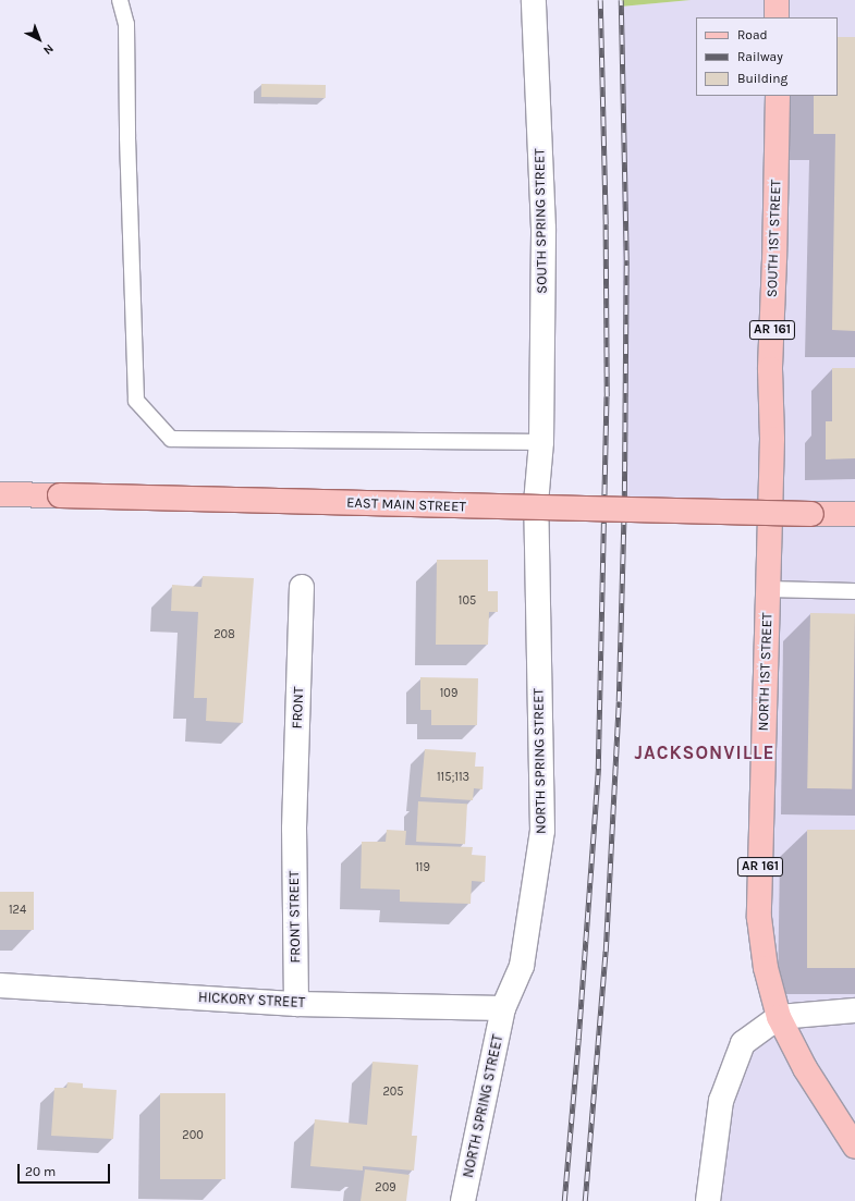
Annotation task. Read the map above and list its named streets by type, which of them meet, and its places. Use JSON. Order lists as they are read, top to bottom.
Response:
{
  "streets": {
    "main road": [
      "SOUTH 1ST STREET",
      "AR 161",
      "EAST MAIN STREET",
      "NORTH 1ST STREET"
    ],
    "street": [
      "SOUTH SPRING STREET",
      "FRONT",
      "NORTH SPRING STREET",
      "FRONT STREET",
      "HICKORY STREET"
    ]
  },
  "crossings": [
    ["SOUTH SPRING STREET", "NORTH SPRING STREET"],
    ["SOUTH 1ST STREET", "NORTH 1ST STREET"],
    ["FRONT", "FRONT STREET"],
    ["NORTH SPRING STREET", "HICKORY STREET"],
    ["FRONT STREET", "HICKORY STREET"]
  ],
  "districts": ["JACKSONVILLE"],
  "house_numbers": [
    "105",
    "208",
    "109",
    "115;113",
    "119",
    "124",
    "205",
    "200",
    "209"
  ],
  "legend": ["Road", "Railway", "Building"],
  "scale_bar": "20 m",
  "north": "bottom right"
}
